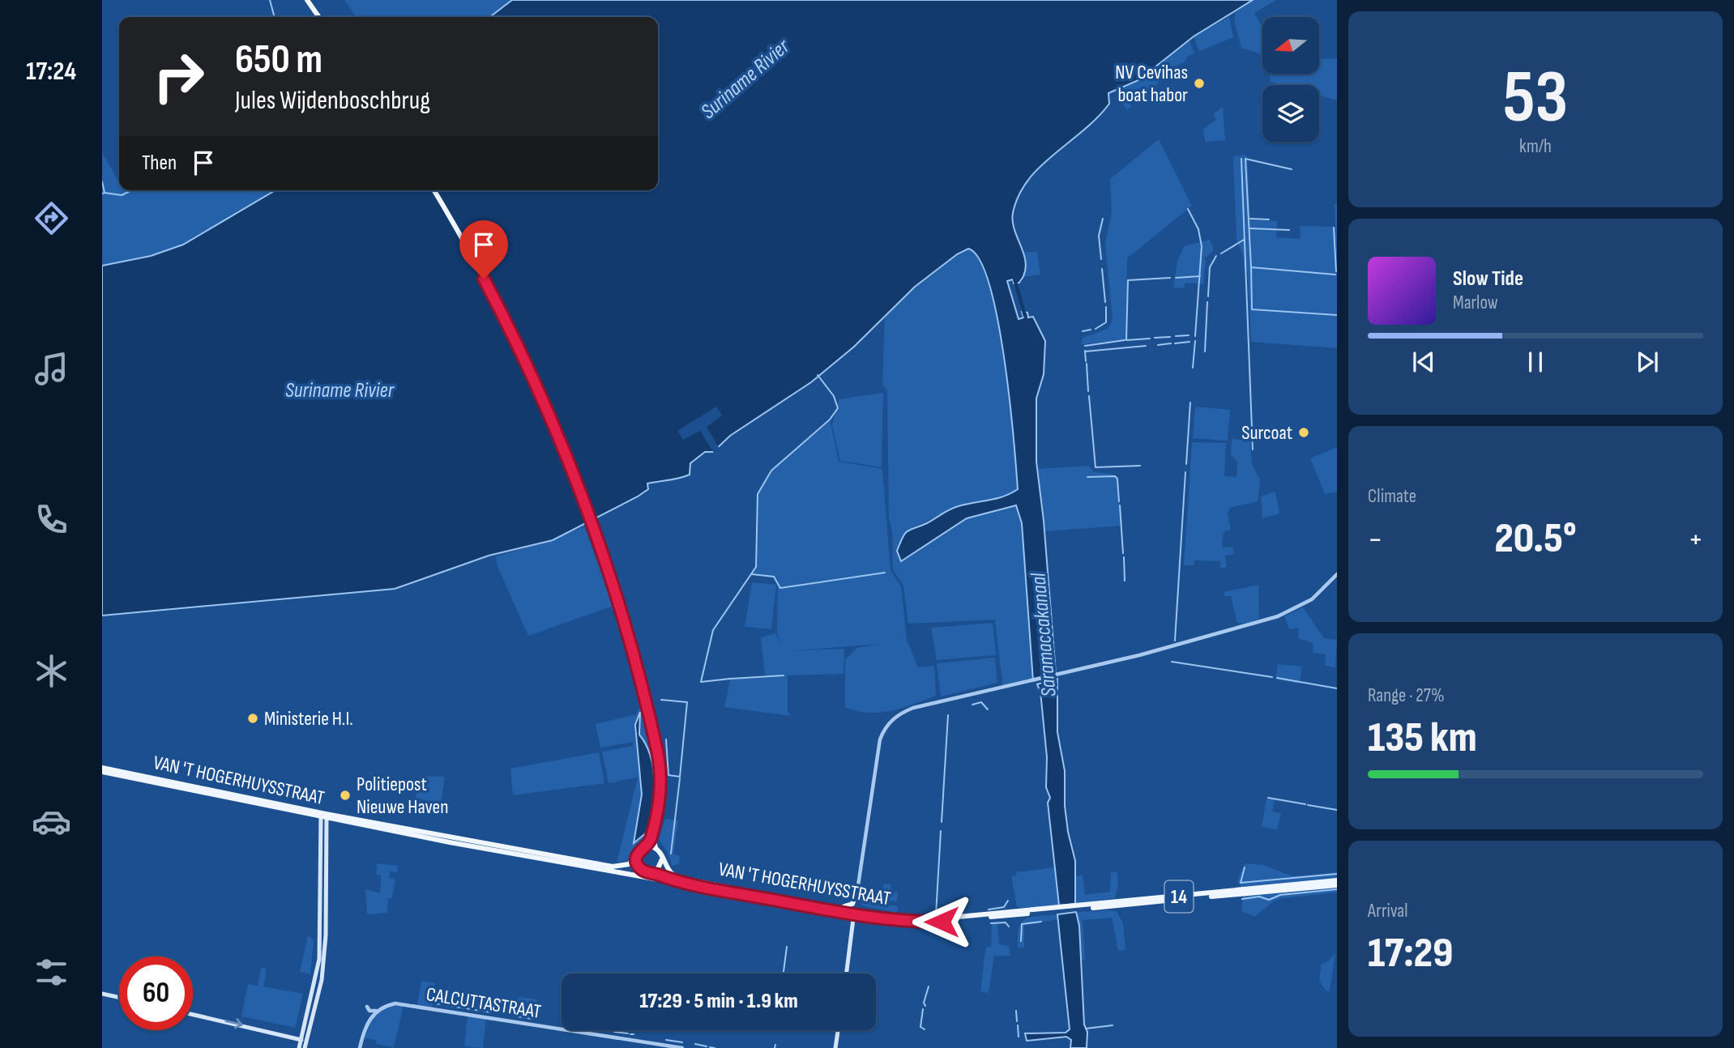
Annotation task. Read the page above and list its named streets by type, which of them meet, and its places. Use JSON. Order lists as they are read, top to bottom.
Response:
{
  "streets": {
    "main road": ["VAN 'T HOGERHUYSSTRAAT", "14"],
    "street": ["CALCUTTASTRAAT"]
  },
  "water": ["Suriname Rivier", "Saramaccakanaal"],
  "places": [
    "NV Cevihas boat habor",
    "Surcoat",
    "Ministerie H.I.",
    "Politiepost Nieuwe Haven"
  ],
  "north": "left",
  "page": {
    "tabs": "17:24",
    "tile": [
      ["53", "km/h"],
      "Climate",
      ["Range · 27%", "135 km"],
      ["Arrival", "17:29"]
    ],
    "turn": ["650 m", "Jules Wijdenboschbrug"],
    "then": "Then",
    "song": ["Slow Tide", "Marlow"],
    "heat": ["−", "20.5°", "+"],
    "limit": "60",
    "trip": "17:29 · 5 min · 1.9 km"
  }
}
